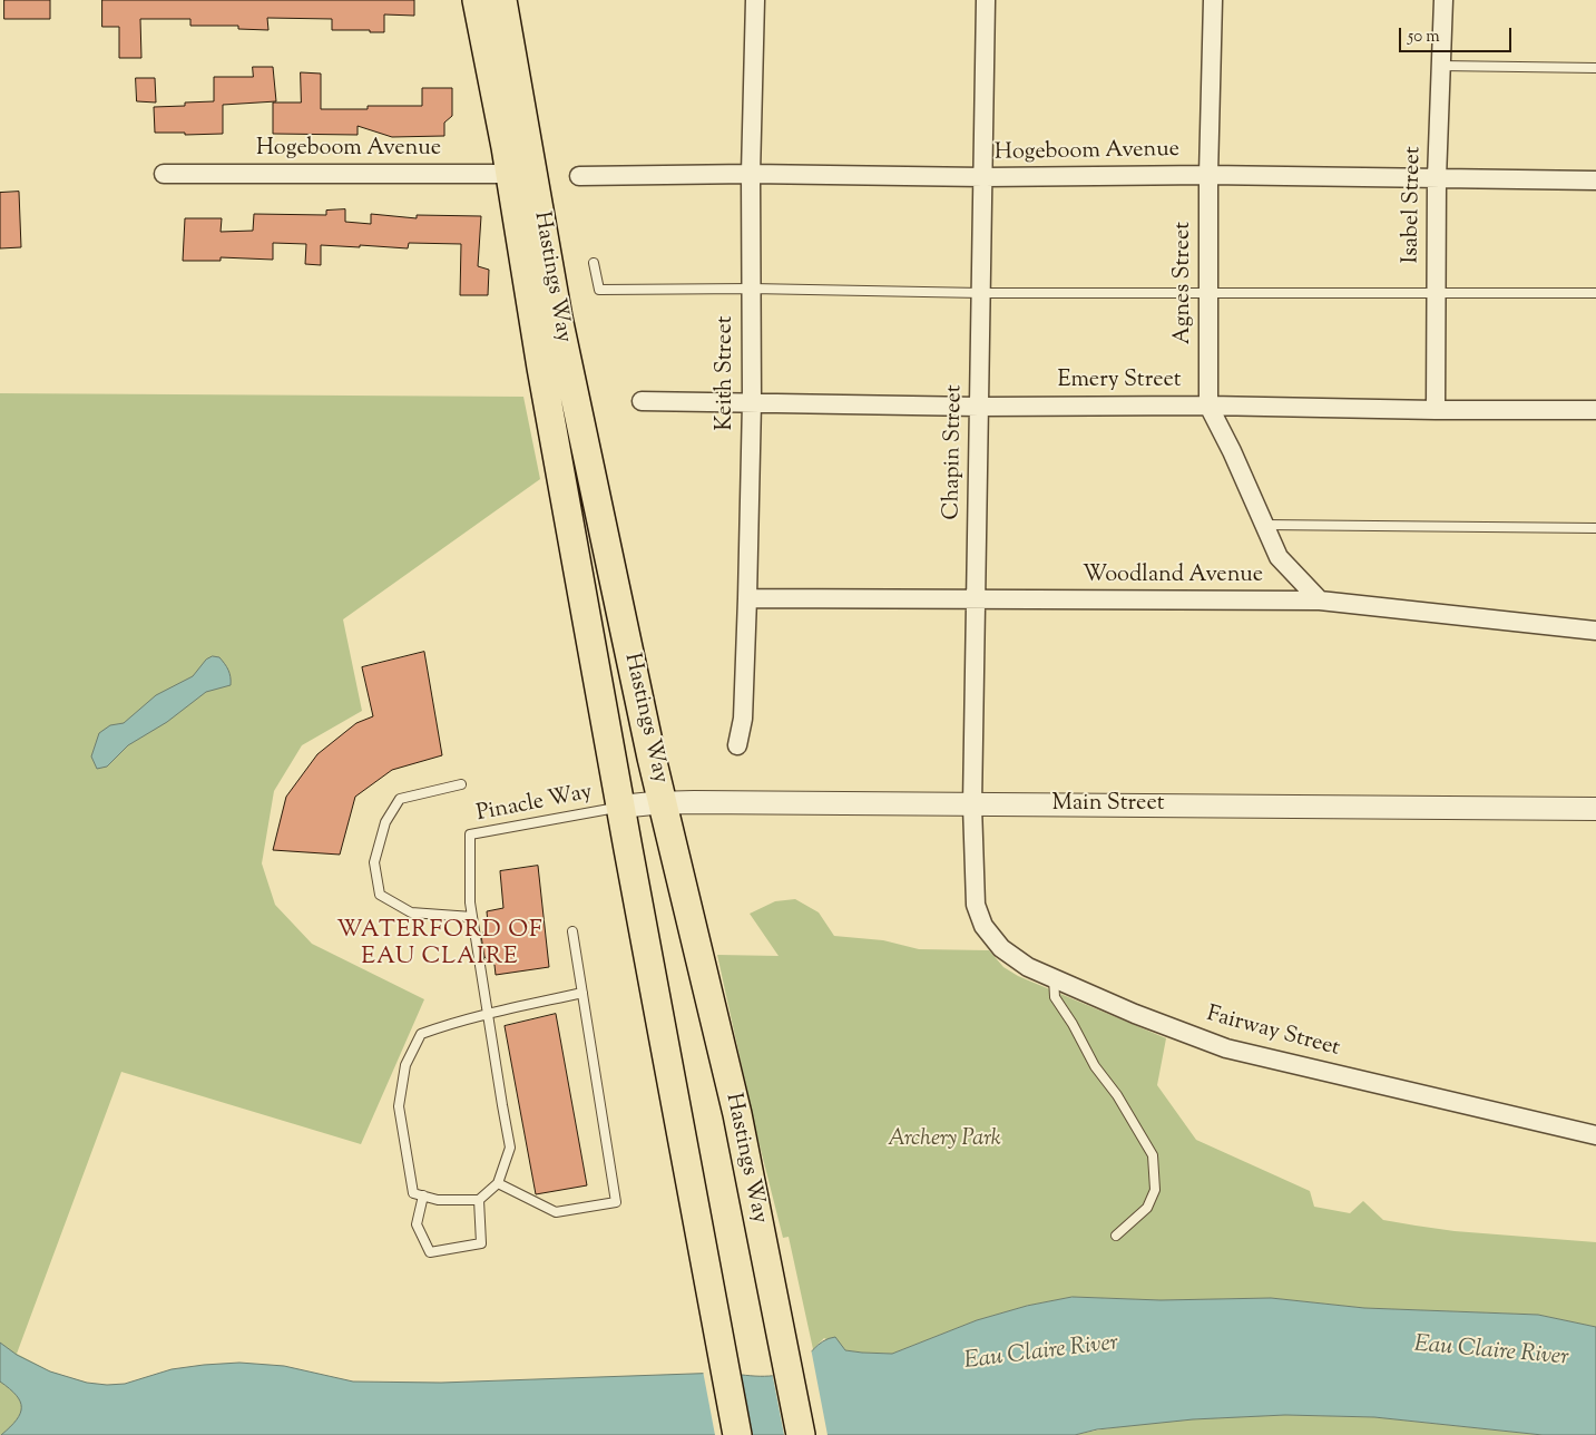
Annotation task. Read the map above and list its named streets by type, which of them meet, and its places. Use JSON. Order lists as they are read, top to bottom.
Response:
{
  "streets": {
    "main road": ["Hastings Way"],
    "street": [
      "Hogeboom Avenue",
      "Isabel Street",
      "Agnes Street",
      "Keith Street",
      "Emery Street",
      "Chapin Street",
      "Woodland Avenue",
      "Main Street",
      "Fairway Street"
    ],
    "lane": ["Pinacle Way"]
  },
  "crossings": [
    ["Hogeboom Avenue", "Isabel Street"],
    ["Hogeboom Avenue", "Hastings Way"],
    ["Hogeboom Avenue", "Agnes Street"],
    ["Hogeboom Avenue", "Keith Street"],
    ["Hogeboom Avenue", "Chapin Street"],
    ["Isabel Street", "Emery Street"],
    ["Hastings Way", "Pinacle Way"],
    ["Hastings Way", "Main Street"],
    ["Agnes Street", "Emery Street"],
    ["Agnes Street", "Woodland Avenue"],
    ["Keith Street", "Emery Street"],
    ["Keith Street", "Woodland Avenue"],
    ["Emery Street", "Chapin Street"],
    ["Chapin Street", "Woodland Avenue"],
    ["Chapin Street", "Main Street"],
    ["Chapin Street", "Fairway Street"],
    ["Pinacle Way", "Main Street"]
  ],
  "districts": ["WATERFORD OF EAU CLAIRE"],
  "water": ["Eau Claire River"],
  "parks": ["Archery Park"],
  "scale_bar": "50 m"
}
